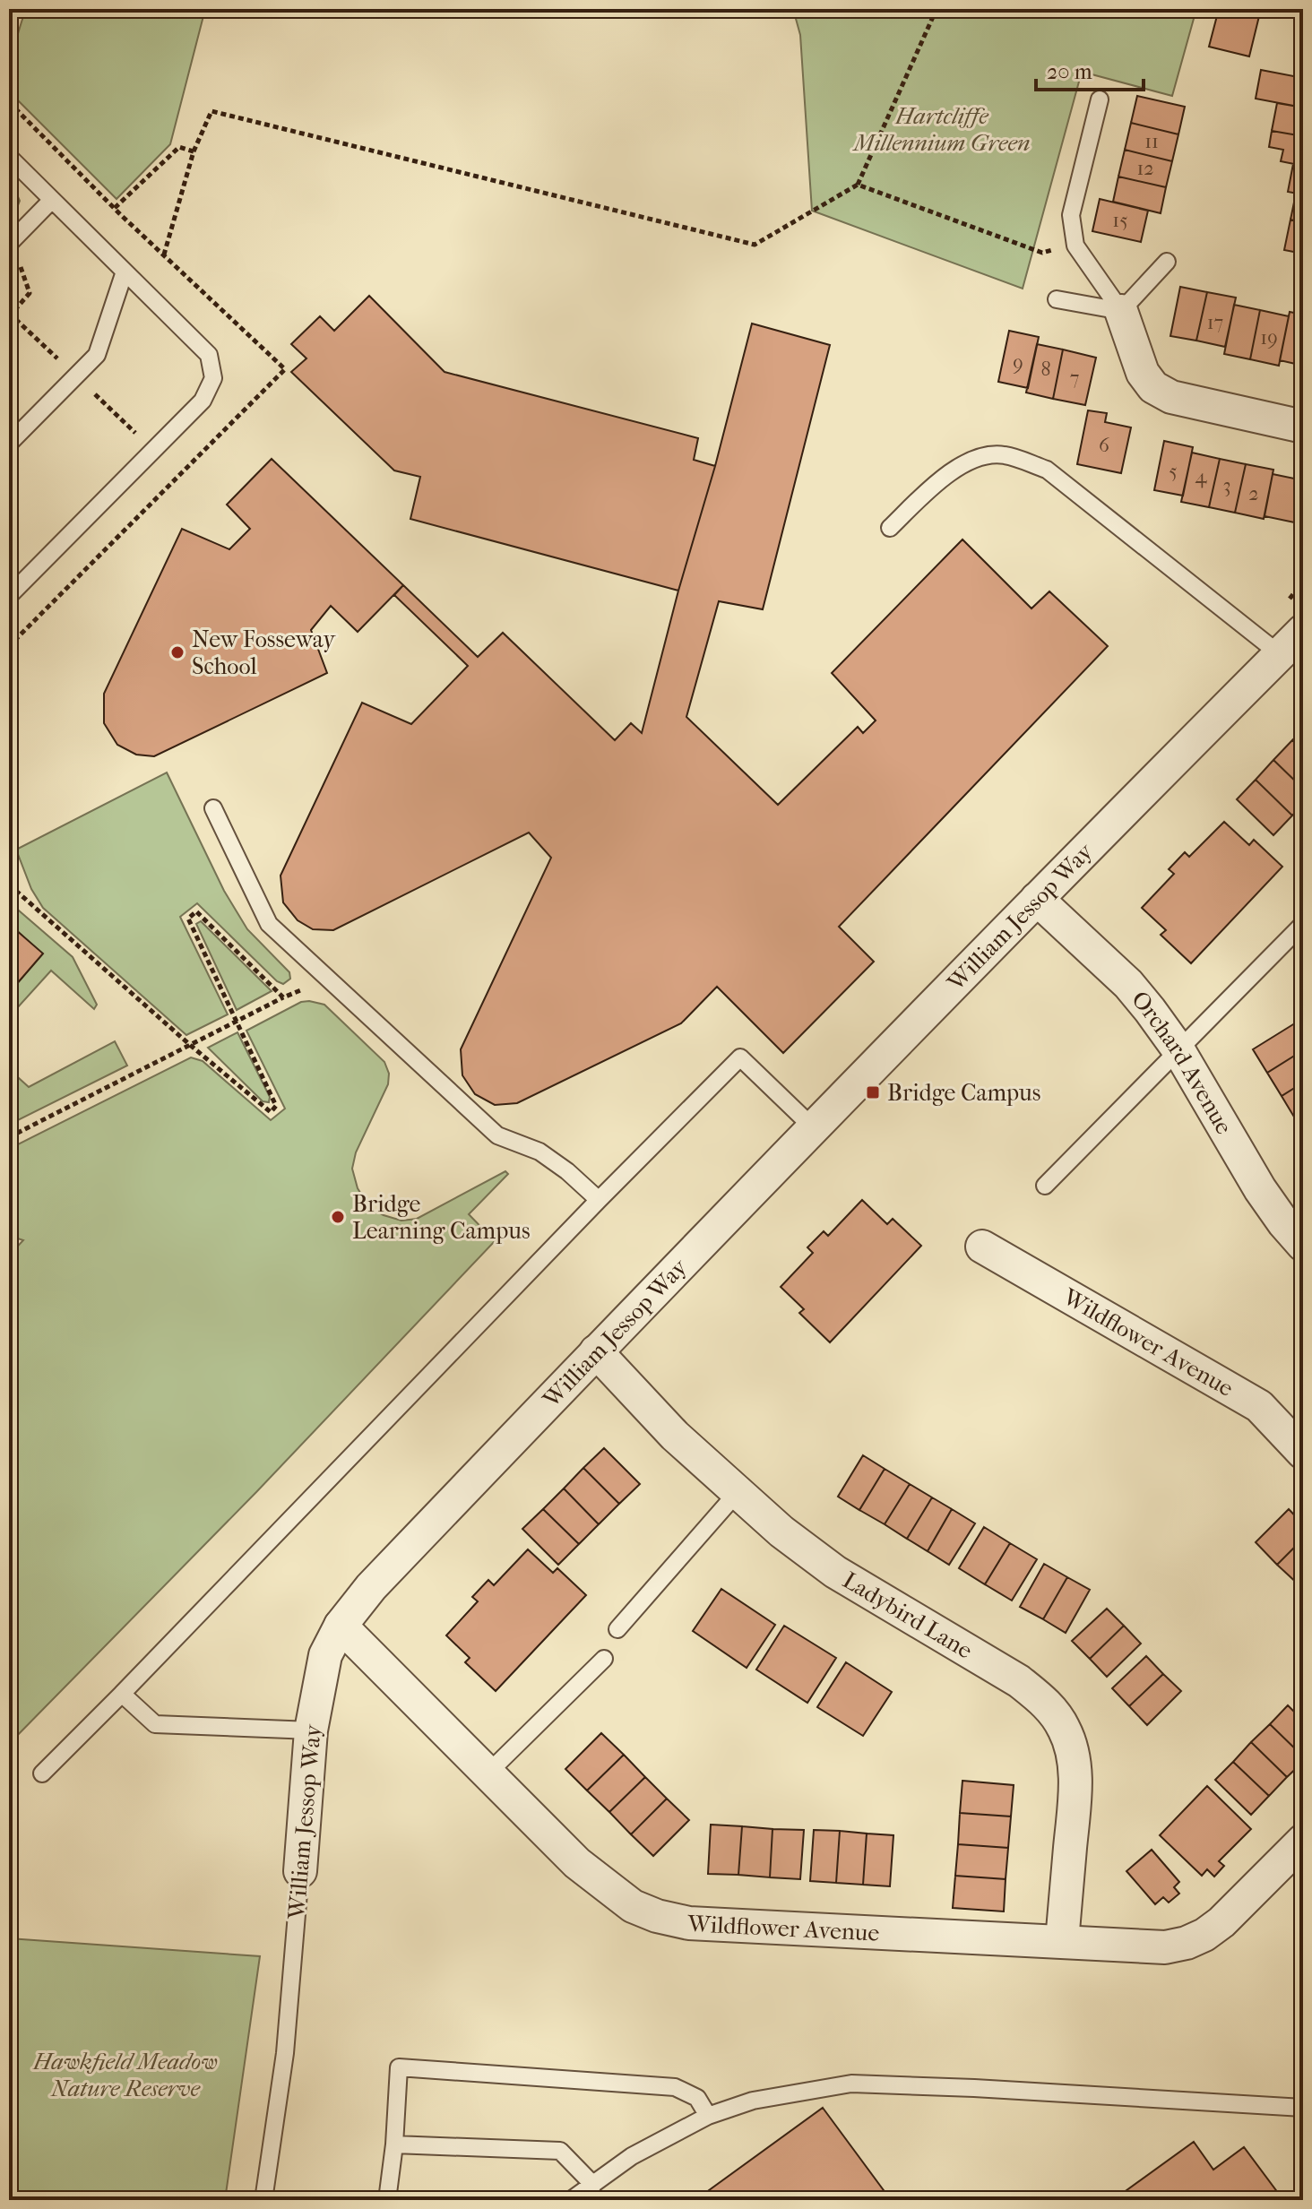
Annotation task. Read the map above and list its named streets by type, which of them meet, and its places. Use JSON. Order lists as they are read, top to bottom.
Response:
{
  "streets": {
    "street": [
      "William Jessop Way",
      "Orchard Avenue",
      "Wildflower Avenue",
      "Ladybird Lane"
    ]
  },
  "crossings": [
    ["William Jessop Way", "Orchard Avenue"],
    ["William Jessop Way", "Wildflower Avenue"],
    ["William Jessop Way", "Ladybird Lane"],
    ["Wildflower Avenue", "Ladybird Lane"]
  ],
  "parks": ["Hartcliffe Millennium Green", "Hawkfield Meadow Nature Reserve"],
  "places": {
    "other": ["New Fosseway School", "Bridge Learning Campus"],
    "transit": ["Bridge Campus"]
  },
  "house_numbers": [
    "11",
    "12",
    "15",
    "17",
    "19",
    "9",
    "8",
    "7",
    "6",
    "5",
    "4",
    "3",
    "2"
  ],
  "scale_bar": "20 m"
}
